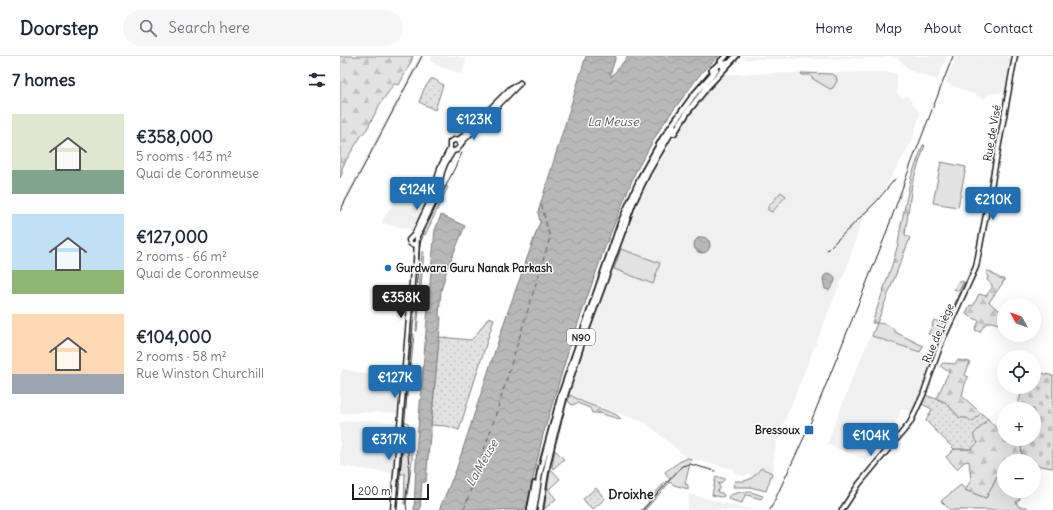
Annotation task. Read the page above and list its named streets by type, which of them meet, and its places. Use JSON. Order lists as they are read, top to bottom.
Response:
{
  "streets": {
    "main road": ["Rue de Visé", "Rue de Liège", "N90"]
  },
  "crossings": [
    ["Rue de Visé", "Rue de Liège"]
  ],
  "districts": ["Droixhe"],
  "water": ["La Meuse"],
  "places": {
    "other": ["Gurdwara Guru Nanak Parkash"],
    "transit": ["Bressoux"]
  },
  "scale_bar": "200 m",
  "north": "top left",
  "page": {
    "header": "Doorstep",
    "search": "Search here",
    "nav": [
      "Home",
      "Map",
      "About",
      "Contact"
    ],
    "heading": "7 homes",
    "list": [
      {
        "name": "€358,000",
        "note": "5 rooms · 143 m² · Quai de Coronmeuse"
      },
      {
        "name": "€127,000",
        "note": "2 rooms · 66 m² · Quai de Coronmeuse"
      },
      {
        "name": "€104,000",
        "note": "2 rooms · 58 m² · Rue Winston Churchill"
      }
    ],
    "price": [
      "€123K",
      "€124K",
      "€210K",
      "€358K",
      "€127K",
      "€104K",
      "€317K"
    ],
    "map_buttons": ["+", "−"],
    "scale": "200 m"
  }
}
